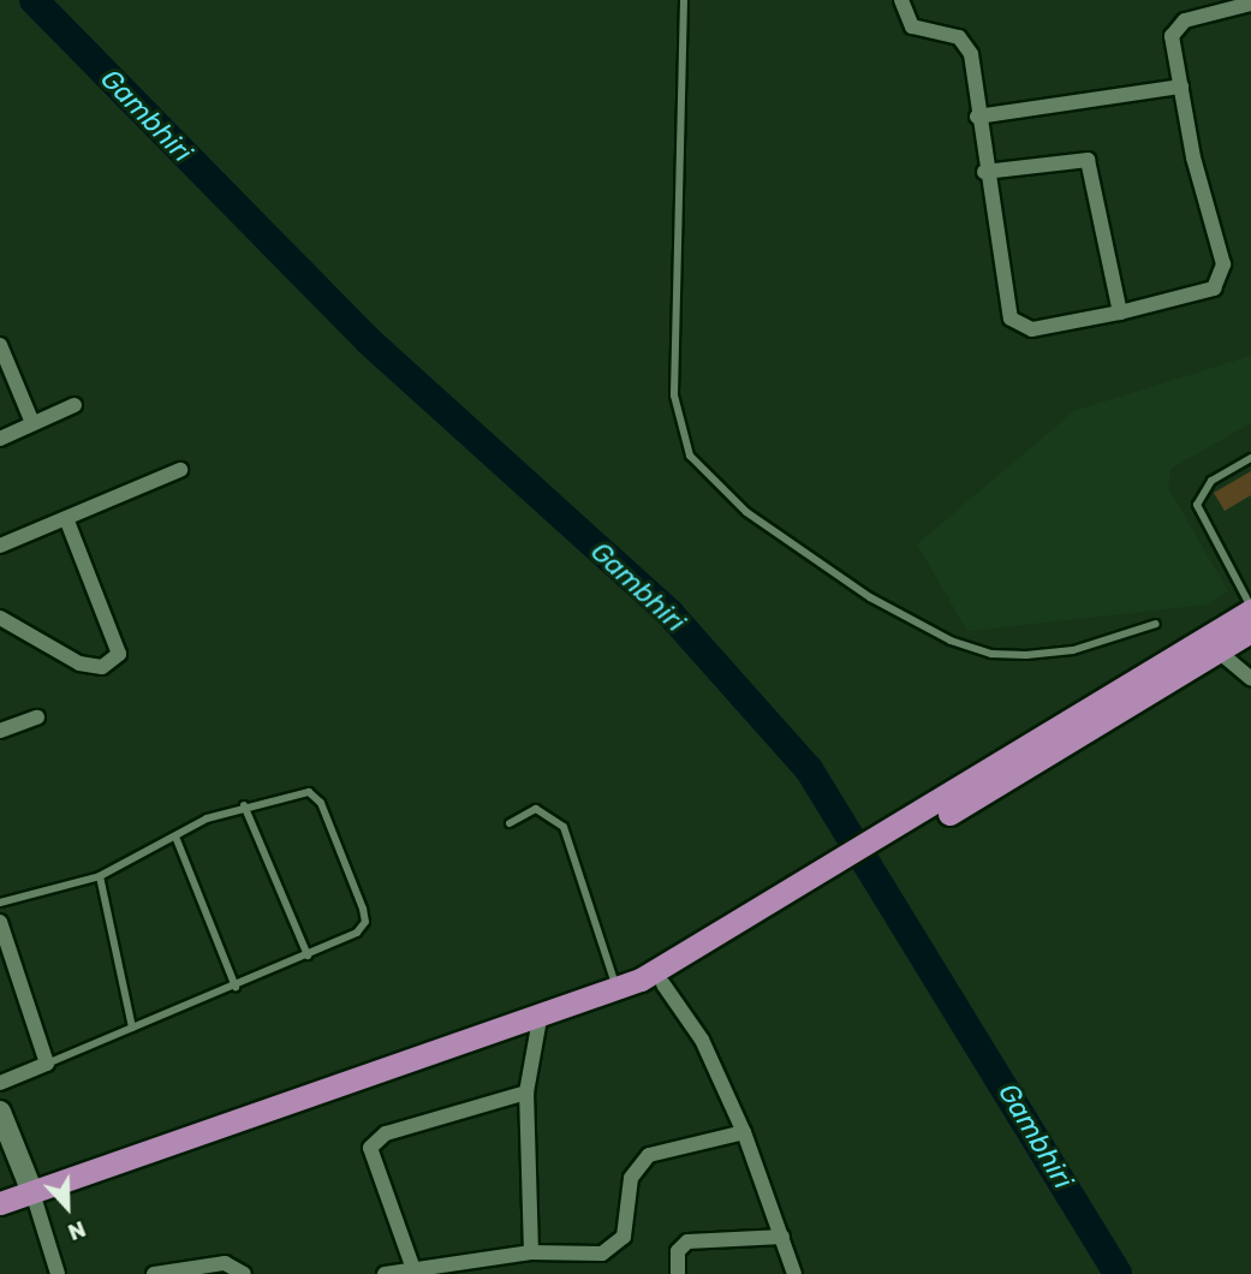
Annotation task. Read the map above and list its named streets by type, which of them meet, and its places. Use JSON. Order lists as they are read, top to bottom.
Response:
{
  "water": ["Gambhiri"],
  "north": "bottom"
}
